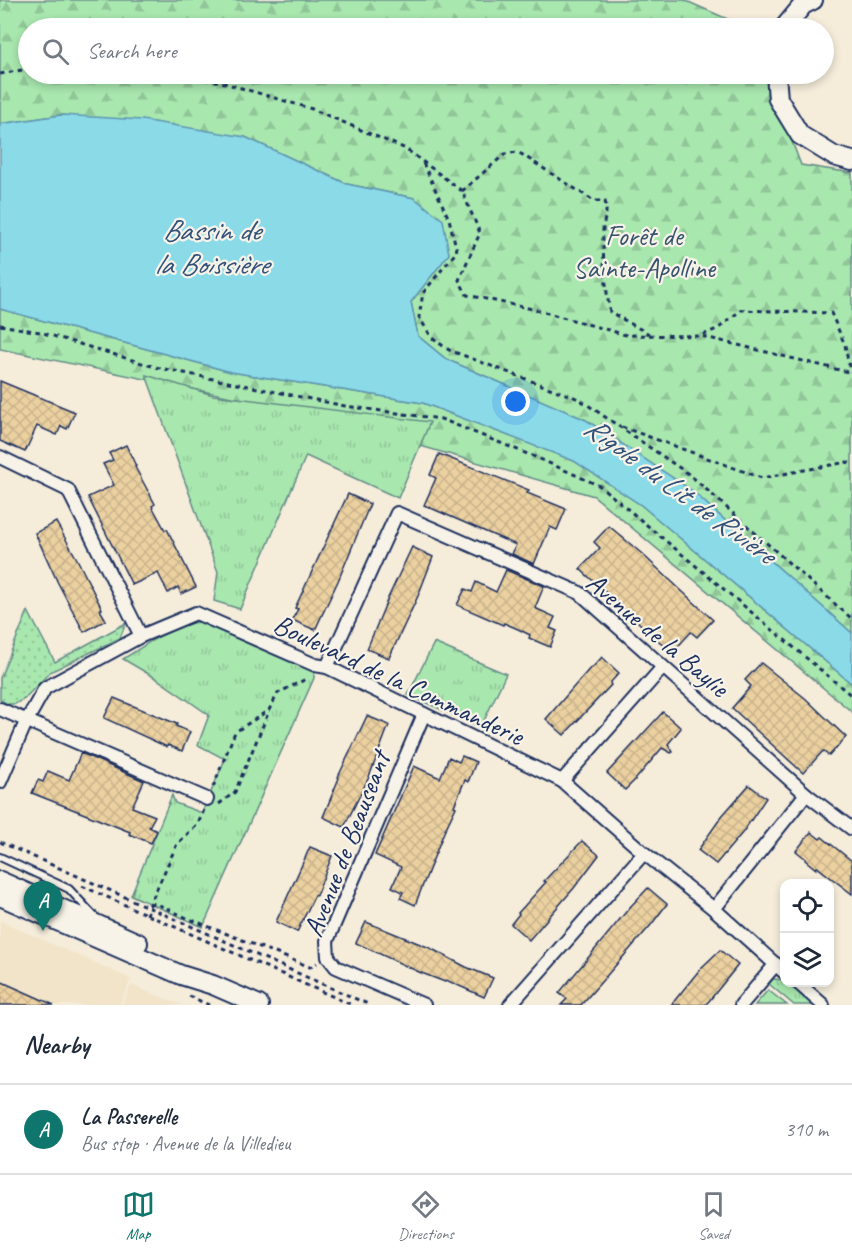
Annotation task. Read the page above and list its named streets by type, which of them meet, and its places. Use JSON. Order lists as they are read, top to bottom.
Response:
{
  "streets": {
    "street": ["Avenue de la Baylie", "Boulevard de la Commanderie", "Avenue de Beauseant"]
  },
  "crossings": [
    ["Avenue de la Baylie", "Boulevard de la Commanderie"],
    ["Boulevard de la Commanderie", "Avenue de Beauseant"]
  ],
  "water": ["Bassin de la Boissière", "Rigole du Lit de Rivière"],
  "parks": ["Forêt de Sainte-Apolline"],
  "page": {
    "search": "Search here",
    "pins": "A",
    "heading": "Nearby",
    "list": [
      {
        "mark": "A",
        "name": "La Passerelle",
        "note": "Bus stop · Avenue de la Villedieu",
        "value": "310 m"
      }
    ],
    "nav": ["Map", "Directions", "Saved"]
  }
}
